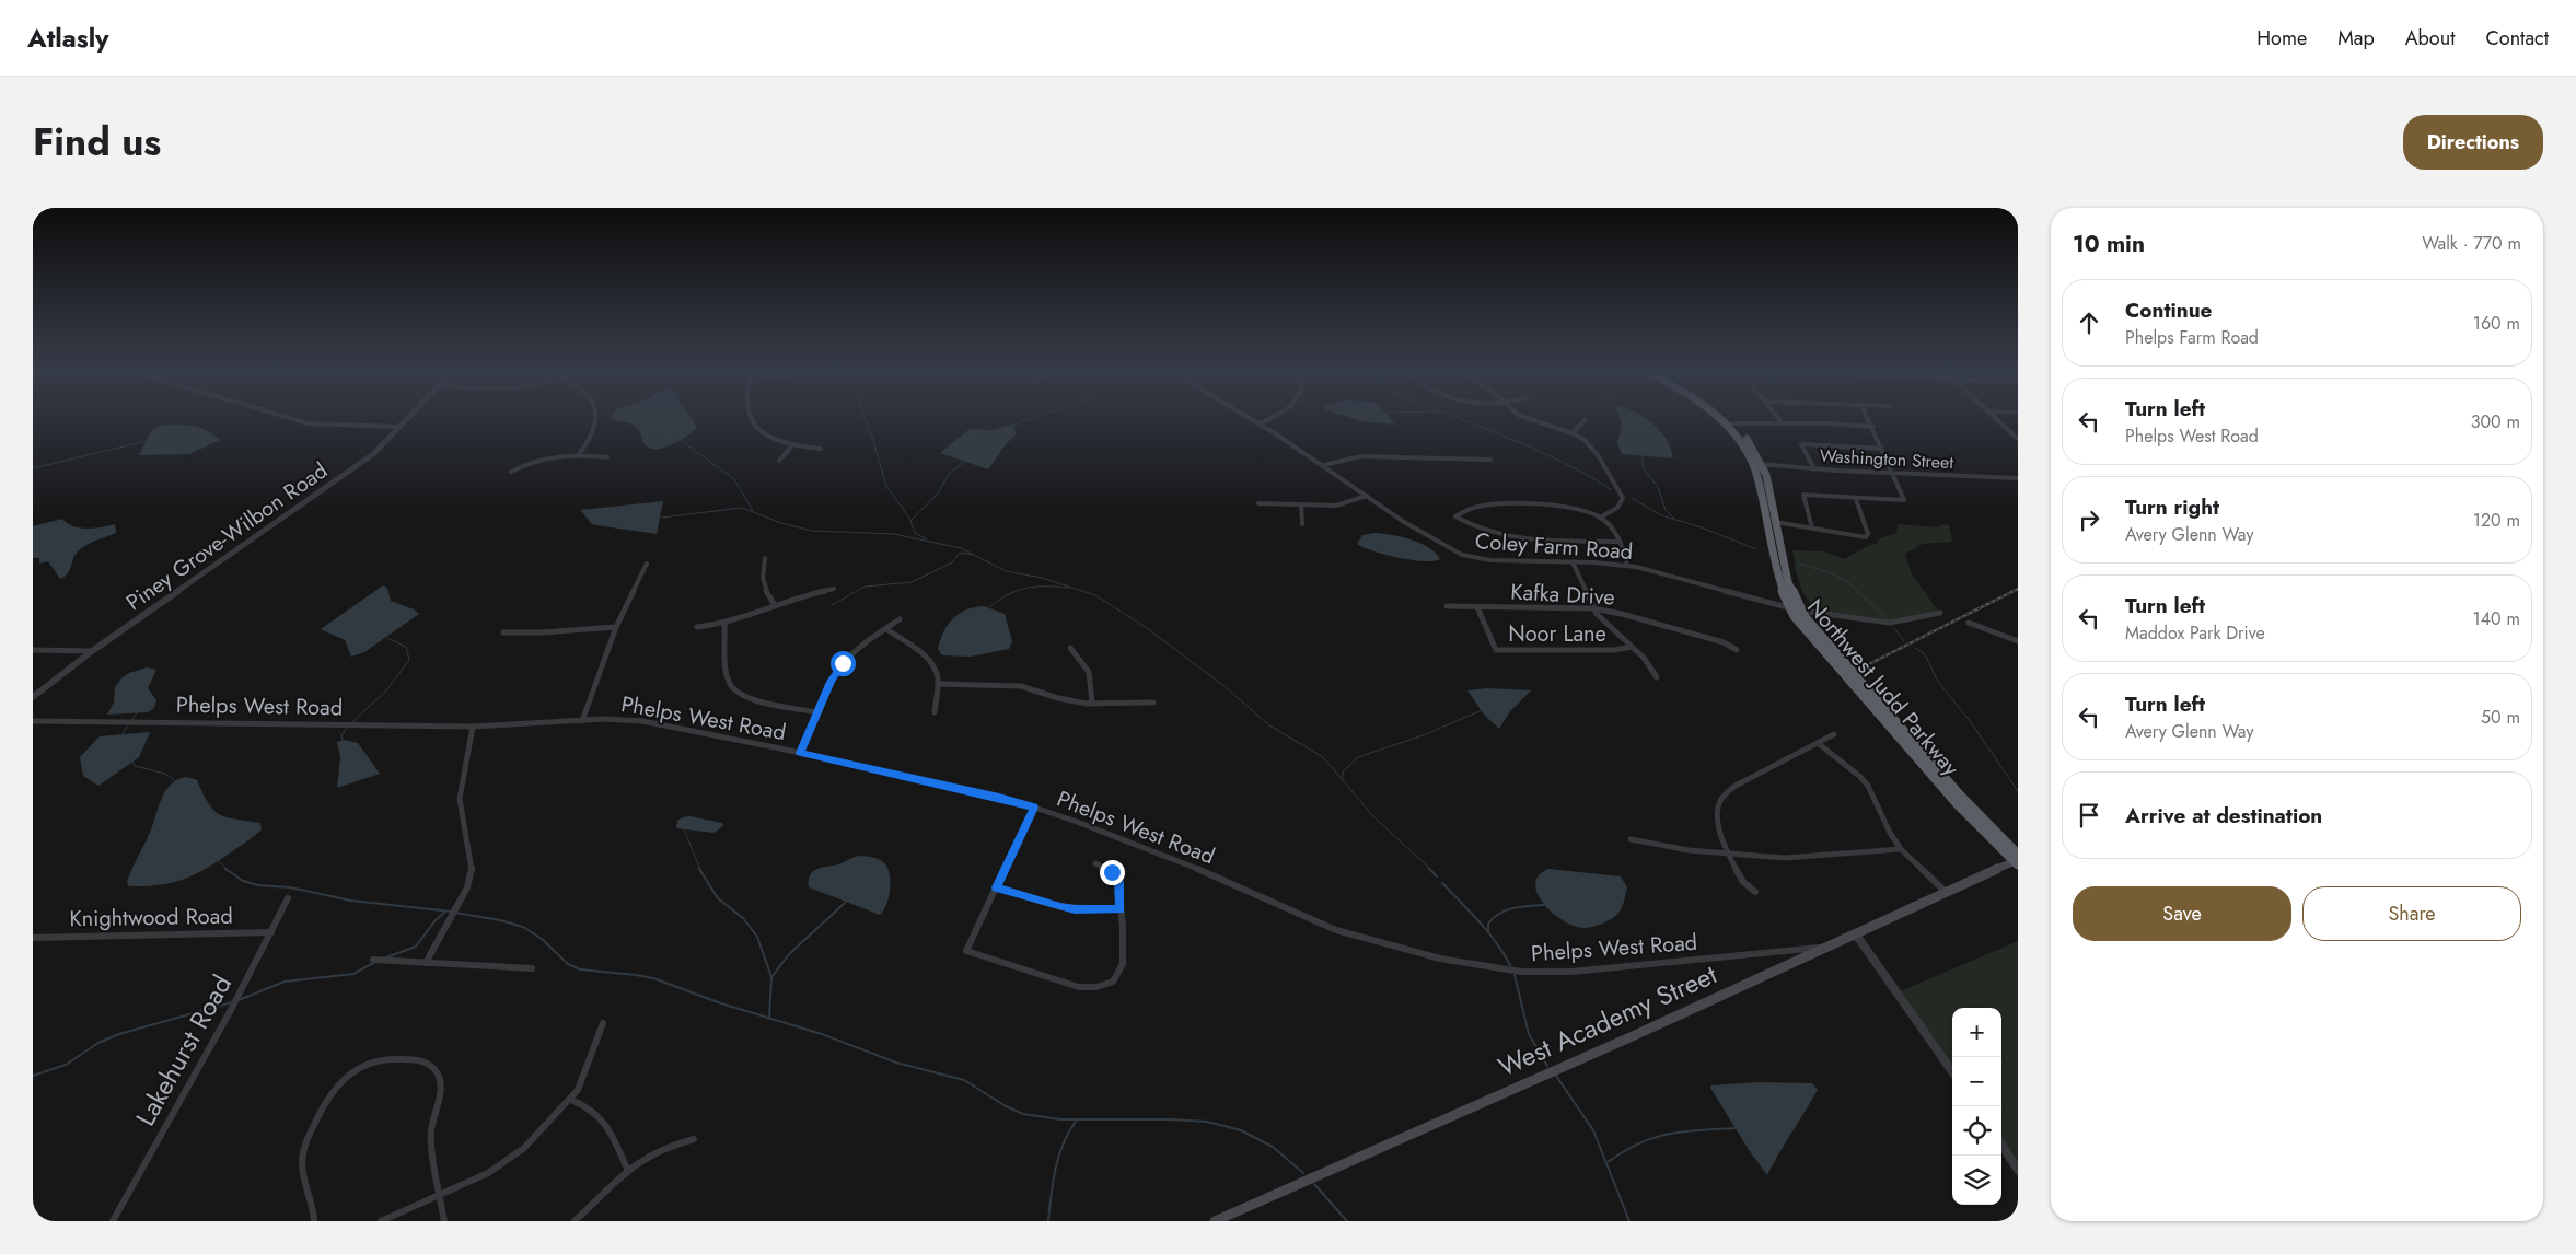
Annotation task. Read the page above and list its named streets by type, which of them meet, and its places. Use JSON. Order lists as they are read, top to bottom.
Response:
{
  "streets": {
    "highway": ["Northwest Judd Parkway"],
    "main road": ["West Academy Street"],
    "street": [
      "Washington Street",
      "Piney Grove-Wilbon Road",
      "Coley Farm Road",
      "Kafka Drive",
      "Noor Lane",
      "Phelps West Road",
      "Knightwood Road",
      "Lakehurst Road"
    ]
  },
  "crossings": [
    ["Washington Street", "Northwest Judd Parkway"],
    ["Coley Farm Road", "Northwest Judd Parkway"],
    ["Kafka Drive", "Noor Lane"],
    ["Northwest Judd Parkway", "West Academy Street"],
    ["Phelps West Road", "West Academy Street"],
    ["Knightwood Road", "Lakehurst Road"]
  ],
  "page": {
    "header": "Atlasly",
    "nav": [
      "Home",
      "Map",
      "About",
      "Contact"
    ],
    "title": "Find us",
    "buttons": [
      "Directions",
      ["Save", "Share"]
    ],
    "heading": ["10 min", "Walk · 770 m"],
    "list": [
      ["Continue", "Phelps Farm Road", "160 m"],
      ["Turn left", "Phelps West Road", "300 m"],
      ["Turn right", "Avery Glenn Way", "120 m"],
      ["Turn left", "Maddox Park Drive", "140 m"],
      ["Turn left", "Avery Glenn Way", "50 m"],
      "Arrive at destination"
    ],
    "map_buttons": ["+", "−"]
  }
}
